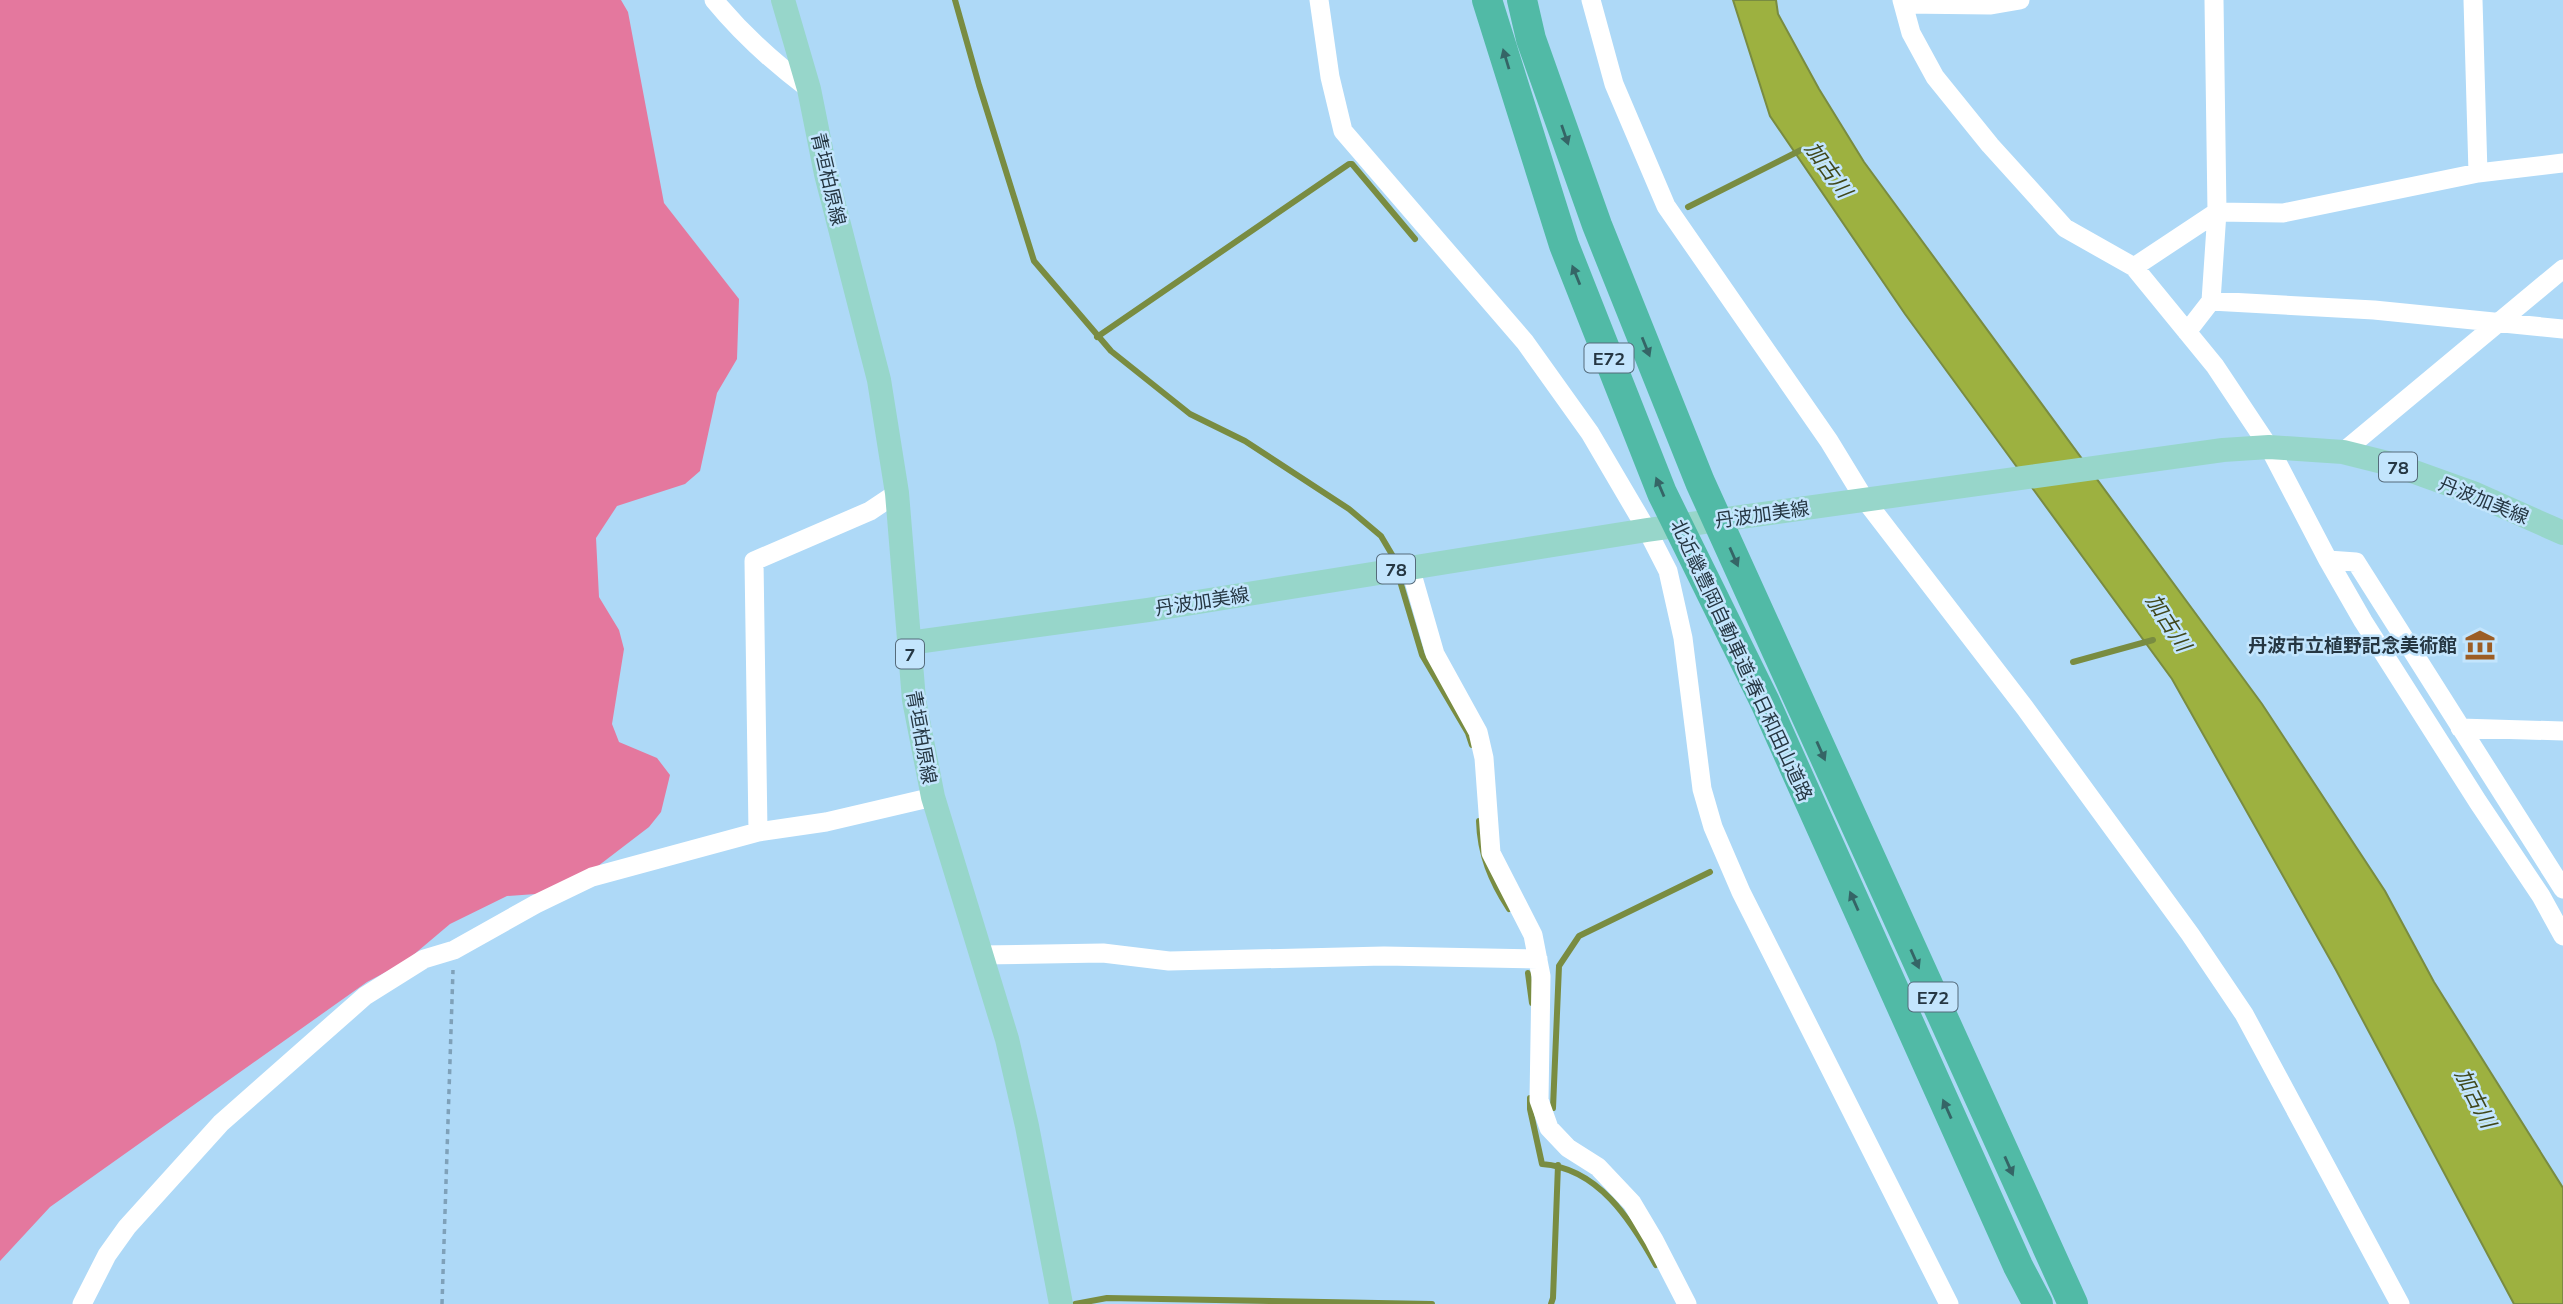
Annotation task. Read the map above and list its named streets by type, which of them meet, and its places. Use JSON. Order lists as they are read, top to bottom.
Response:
{
  "streets": {
    "highway": ["E72", "北近畿豊岡自動車道;春日和田山道路"],
    "main road": [
      "青垣柏原線",
      "78",
      "丹波加美線",
      "7"
    ]
  },
  "crossings": [
    ["青垣柏原線", "丹波加美線"]
  ],
  "water": ["加古川"],
  "places": {
    "museum": ["丹波市立植野記念美術館"]
  }
}
